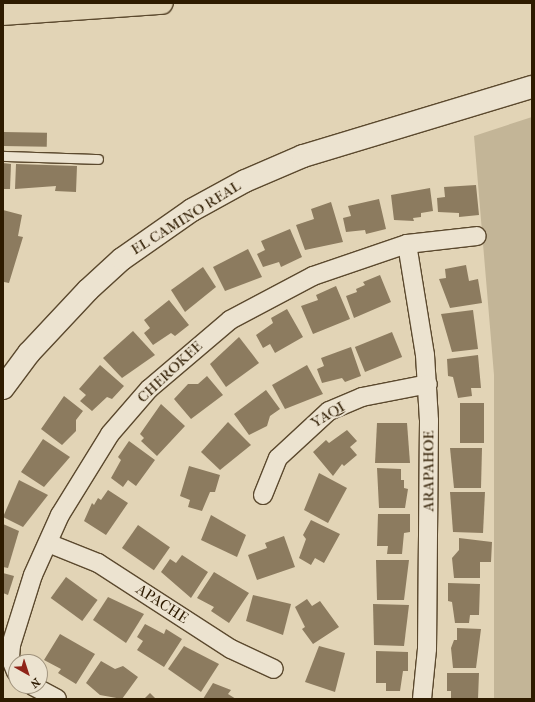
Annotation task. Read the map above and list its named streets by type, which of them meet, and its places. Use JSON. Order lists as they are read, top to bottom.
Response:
{
  "streets": {
    "main road": ["EL CAMINO REAL"],
    "street": [
      "CHEROKEE",
      "YAQI",
      "ARAPAHOE",
      "APACHE"
    ]
  },
  "crossings": [
    ["CHEROKEE", "ARAPAHOE"],
    ["CHEROKEE", "APACHE"],
    ["YAQI", "ARAPAHOE"]
  ],
  "north": "bottom right"
}
